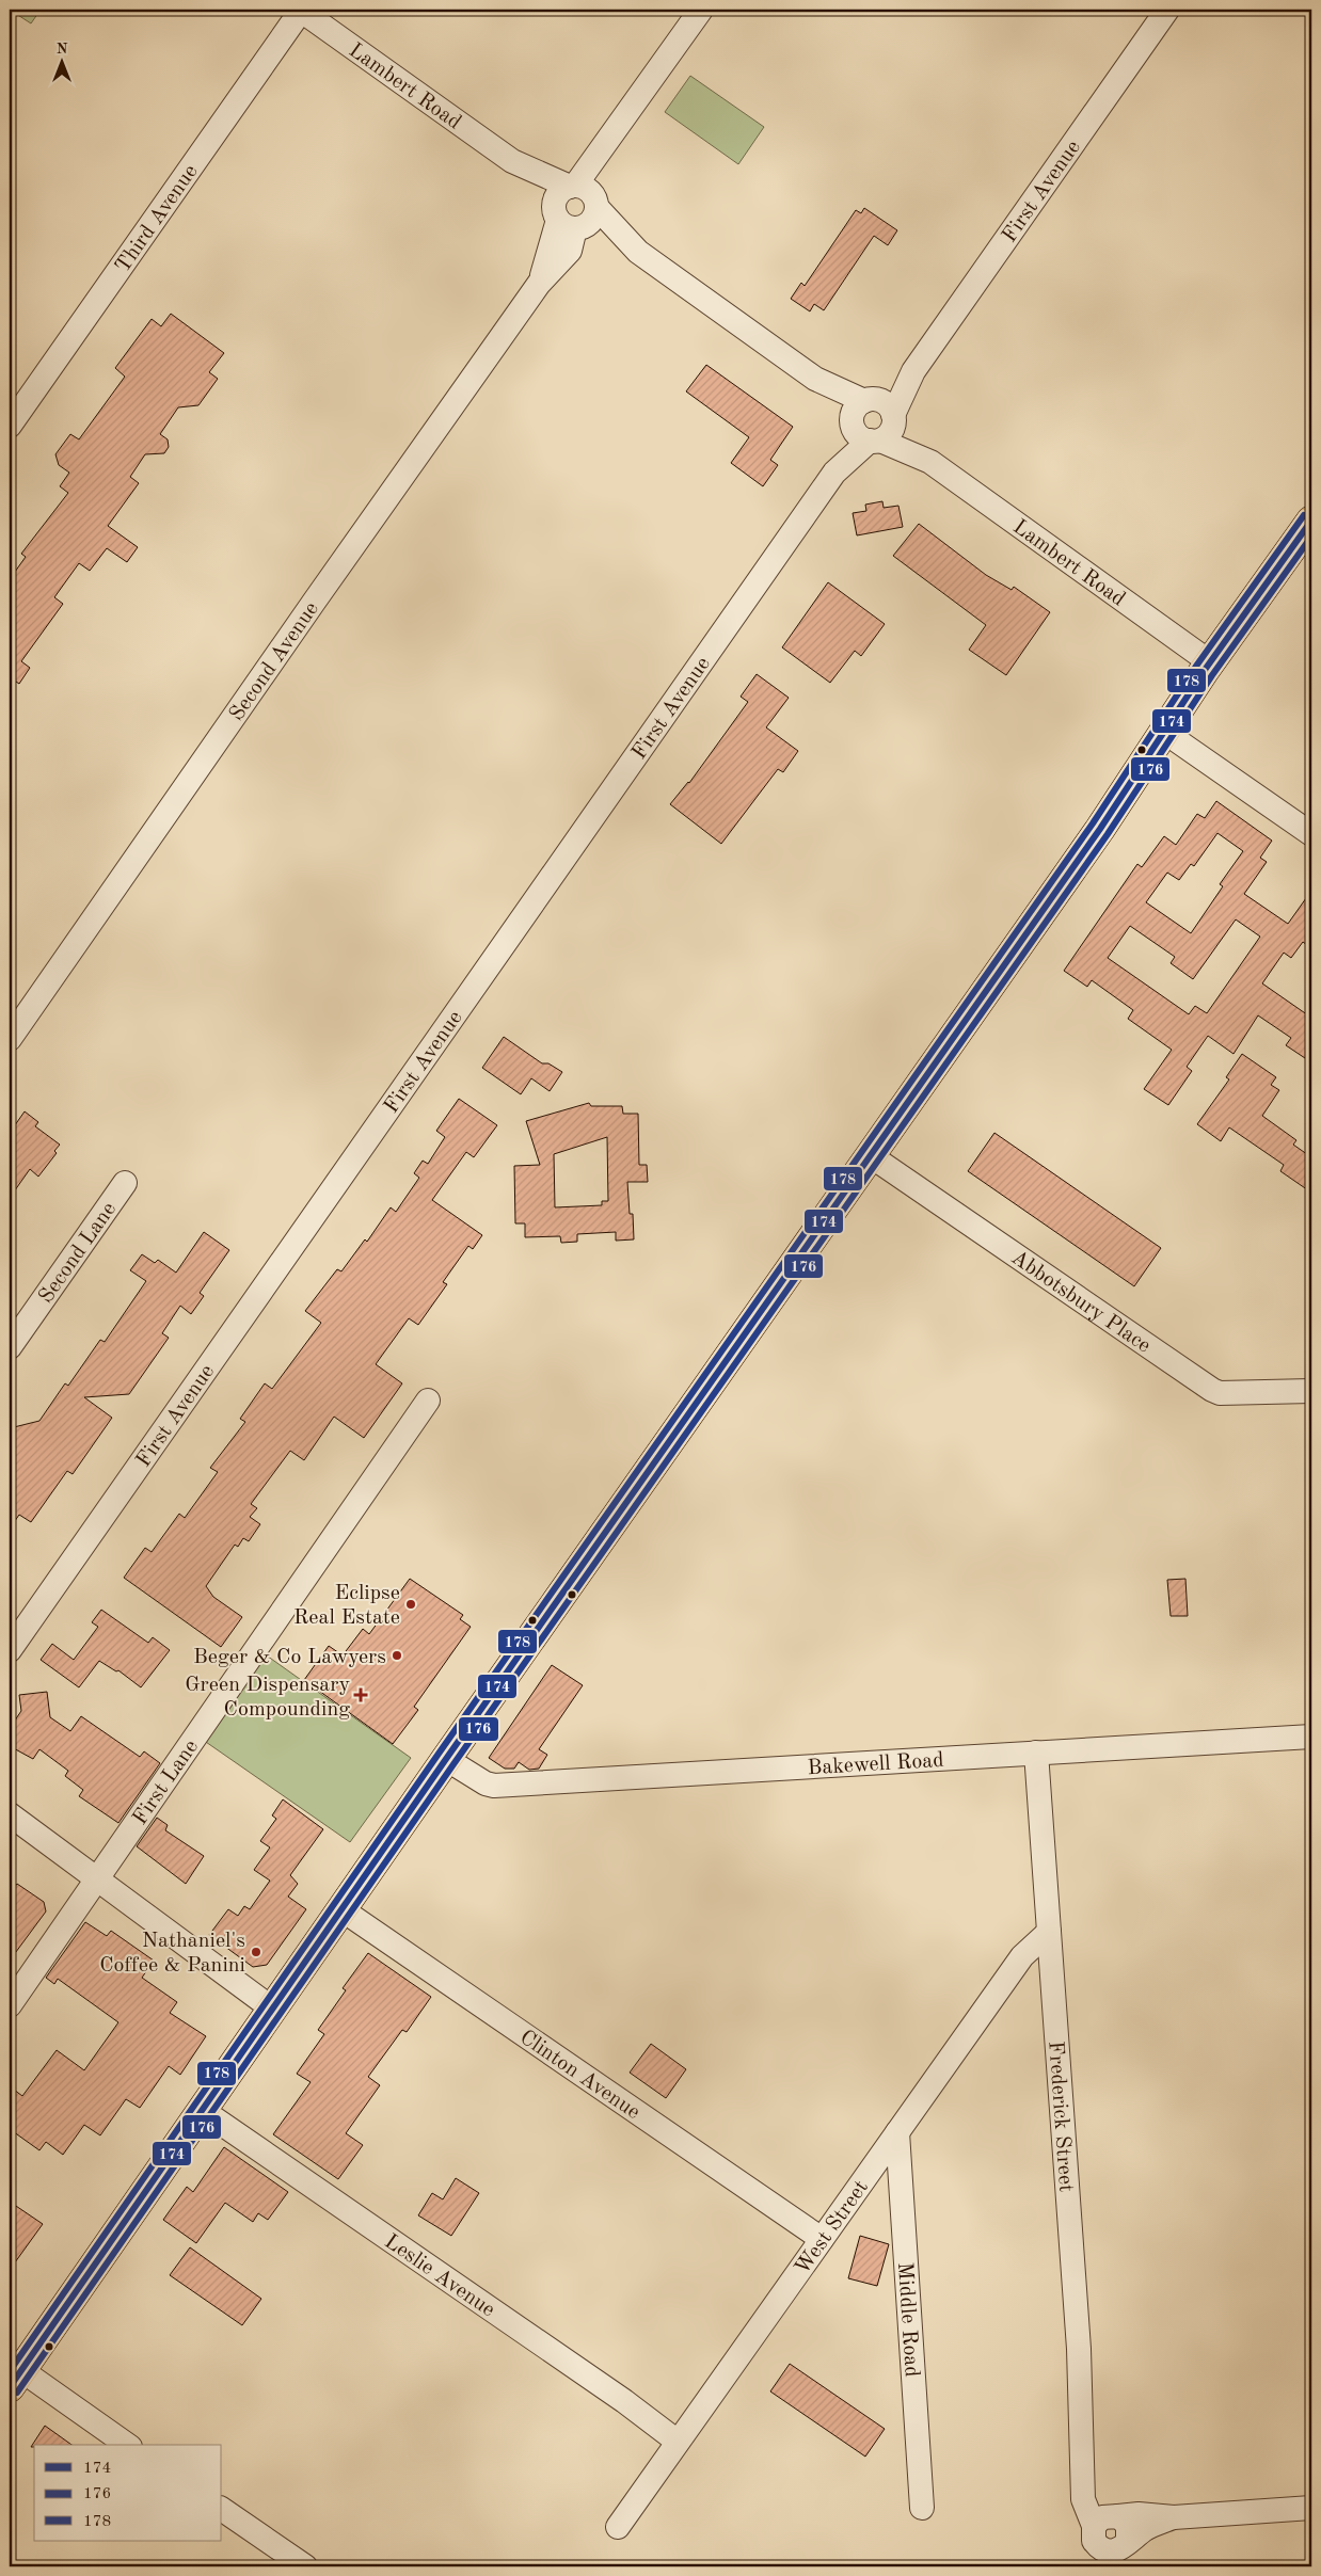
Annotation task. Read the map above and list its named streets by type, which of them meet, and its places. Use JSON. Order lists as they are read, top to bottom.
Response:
{
  "streets": {
    "street": [
      "Lambert Road",
      "First Avenue",
      "Third Avenue",
      "Second Avenue",
      "Second Lane",
      "Abbotsbury Place",
      "Bakewell Road",
      "First Lane",
      "Clinton Avenue",
      "Frederick Street",
      "West Street",
      "Leslie Avenue",
      "Middle Road"
    ]
  },
  "crossings": [
    ["Lambert Road", "First Avenue"],
    ["Lambert Road", "Third Avenue"],
    ["Lambert Road", "Second Avenue"],
    ["Bakewell Road", "Frederick Street"],
    ["Clinton Avenue", "West Street"],
    ["Frederick Street", "West Street"],
    ["West Street", "Leslie Avenue"],
    ["West Street", "Middle Road"]
  ],
  "places": {
    "other": ["Eclipse Real Estate", "Beger & Co Lawyers", "Nathaniel's Coffee & Panini"],
    "health": ["Green Dispensary Compounding"]
  },
  "lines": ["transit line 178", "transit line 174", "transit line 176"],
  "legend": ["174", "176", "178"],
  "north": "top"
}
